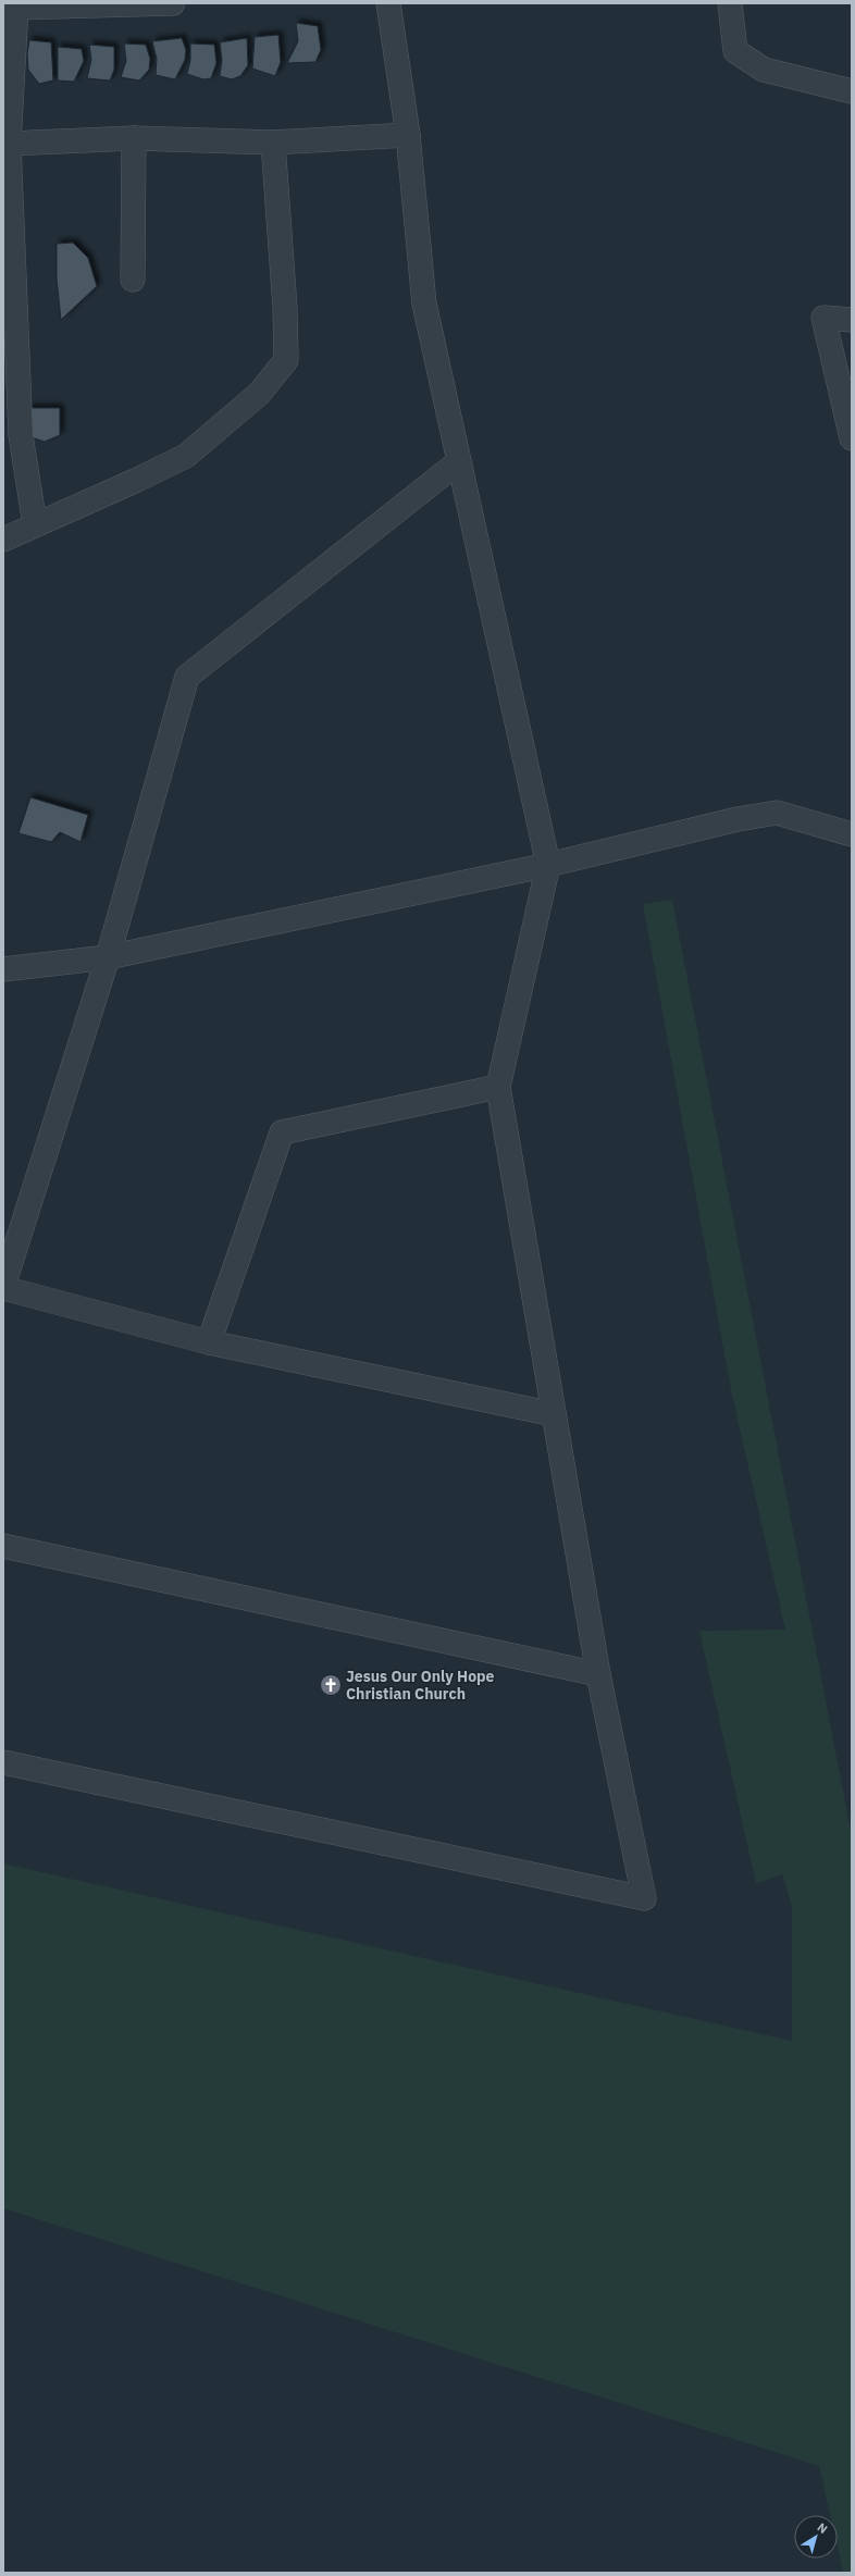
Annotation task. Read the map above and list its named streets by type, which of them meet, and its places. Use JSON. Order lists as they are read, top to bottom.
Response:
{
  "places": {
    "church": ["Jesus Our Only Hope Christian Church"]
  },
  "north": "top right"
}
